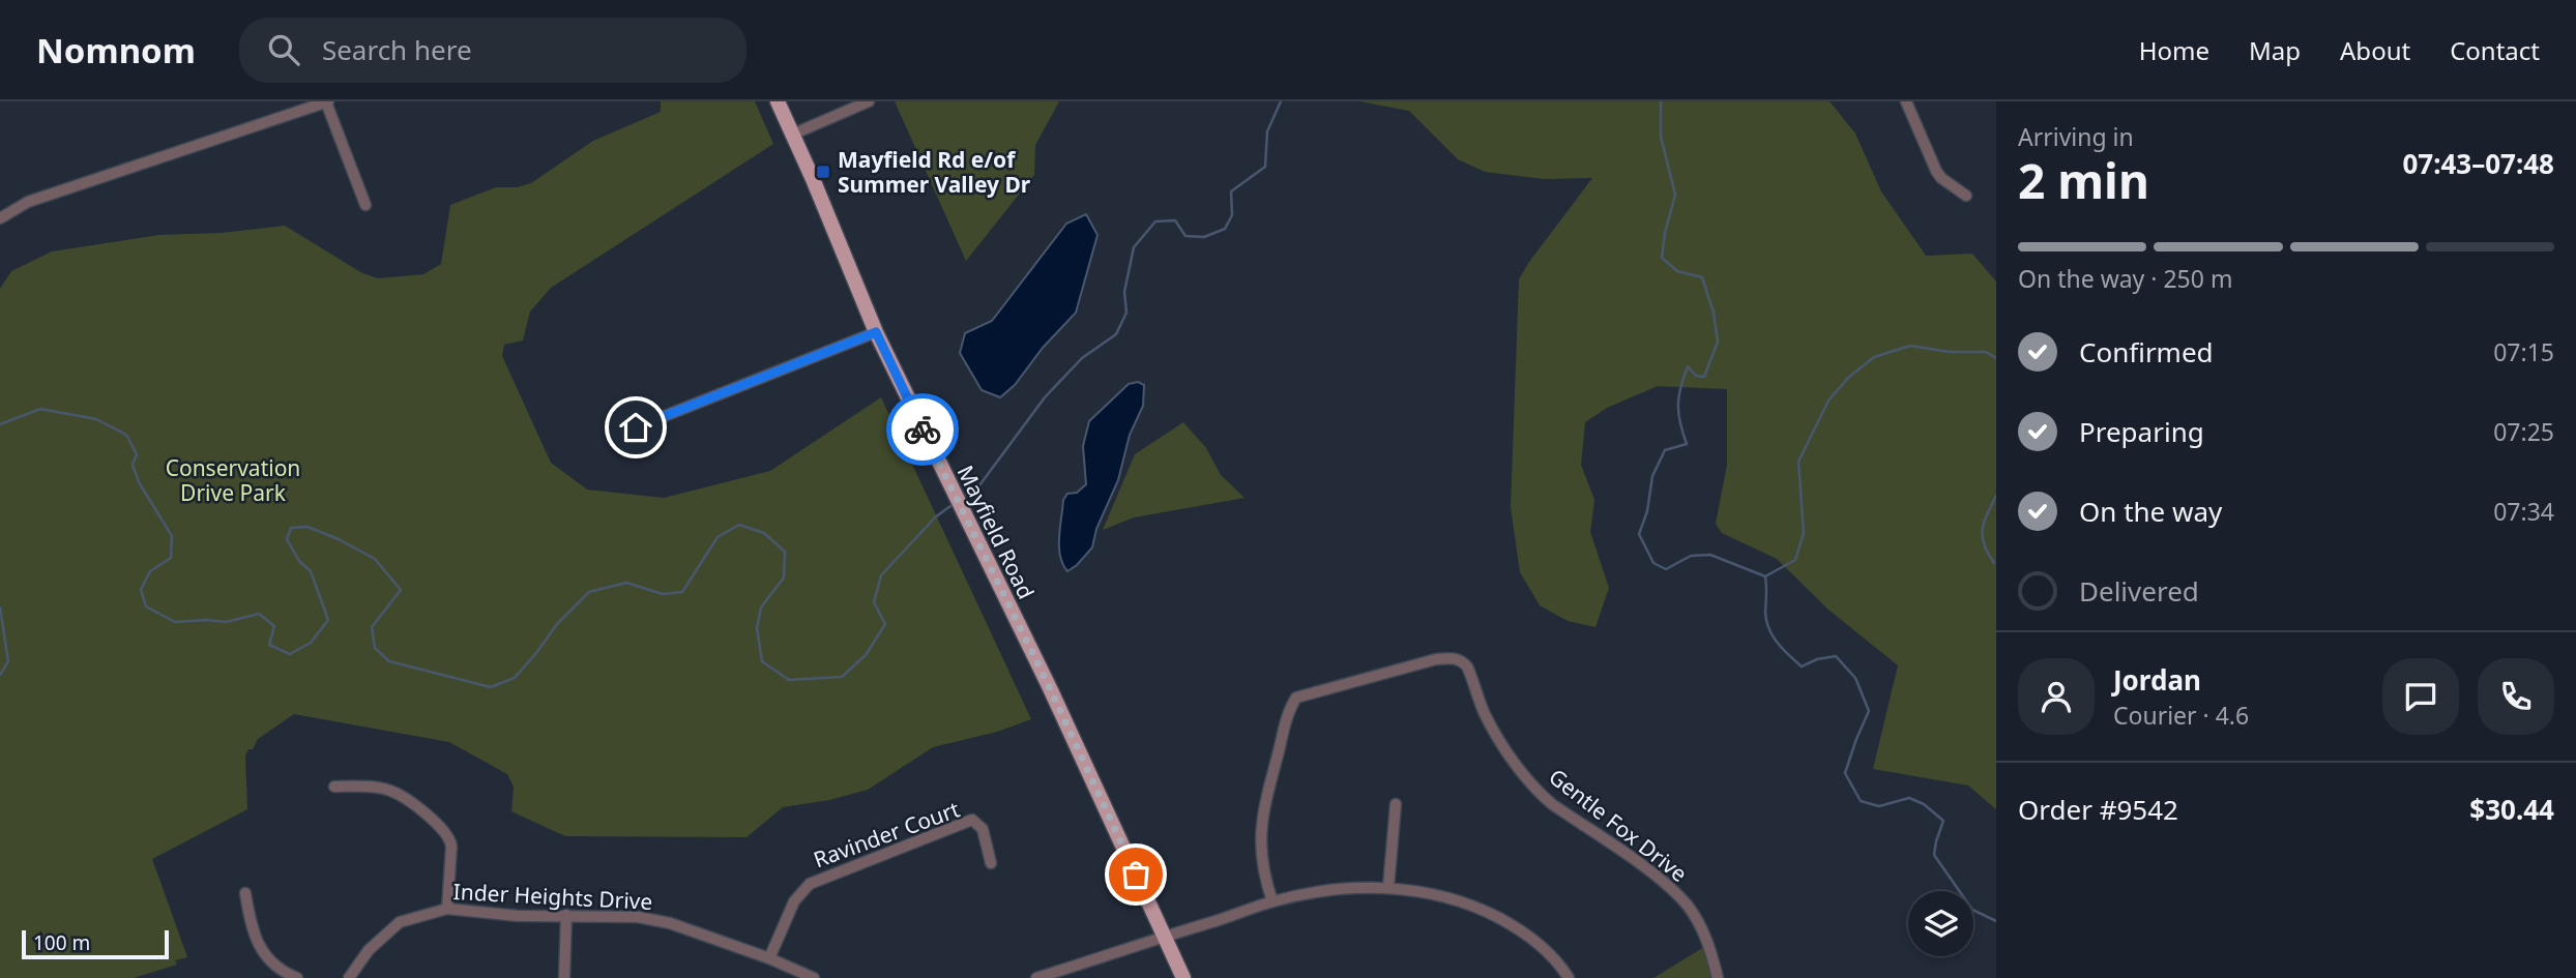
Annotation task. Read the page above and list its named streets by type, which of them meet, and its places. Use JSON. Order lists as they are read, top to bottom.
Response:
{
  "streets": {
    "main road": ["Mayfield Road"],
    "street": ["Gentle Fox Drive", "Ravinder Court", "Inder Heights Drive"]
  },
  "crossings": [
    ["Ravinder Court", "Inder Heights Drive"]
  ],
  "parks": ["Conservation Drive Park"],
  "places": {
    "transit": ["Mayfield Rd e/of Summer Valley Dr"]
  },
  "scale_bar": "100 m",
  "page": {
    "header": "Nomnom",
    "search": "Search here",
    "nav": [
      "Home",
      "Map",
      "About",
      "Contact"
    ],
    "heading": ["2 min", "Arriving in", "07:43–07:48"],
    "panel": [
      "Jordan",
      "Courier · 4.6",
      "Order #9542",
      "$30.44"
    ],
    "bar": "On the way · 250 m",
    "list": [
      ["Confirmed", "07:15"],
      ["Preparing", "07:25"],
      ["On the way", "07:34"],
      "Delivered"
    ],
    "scale": "100 m"
  }
}
